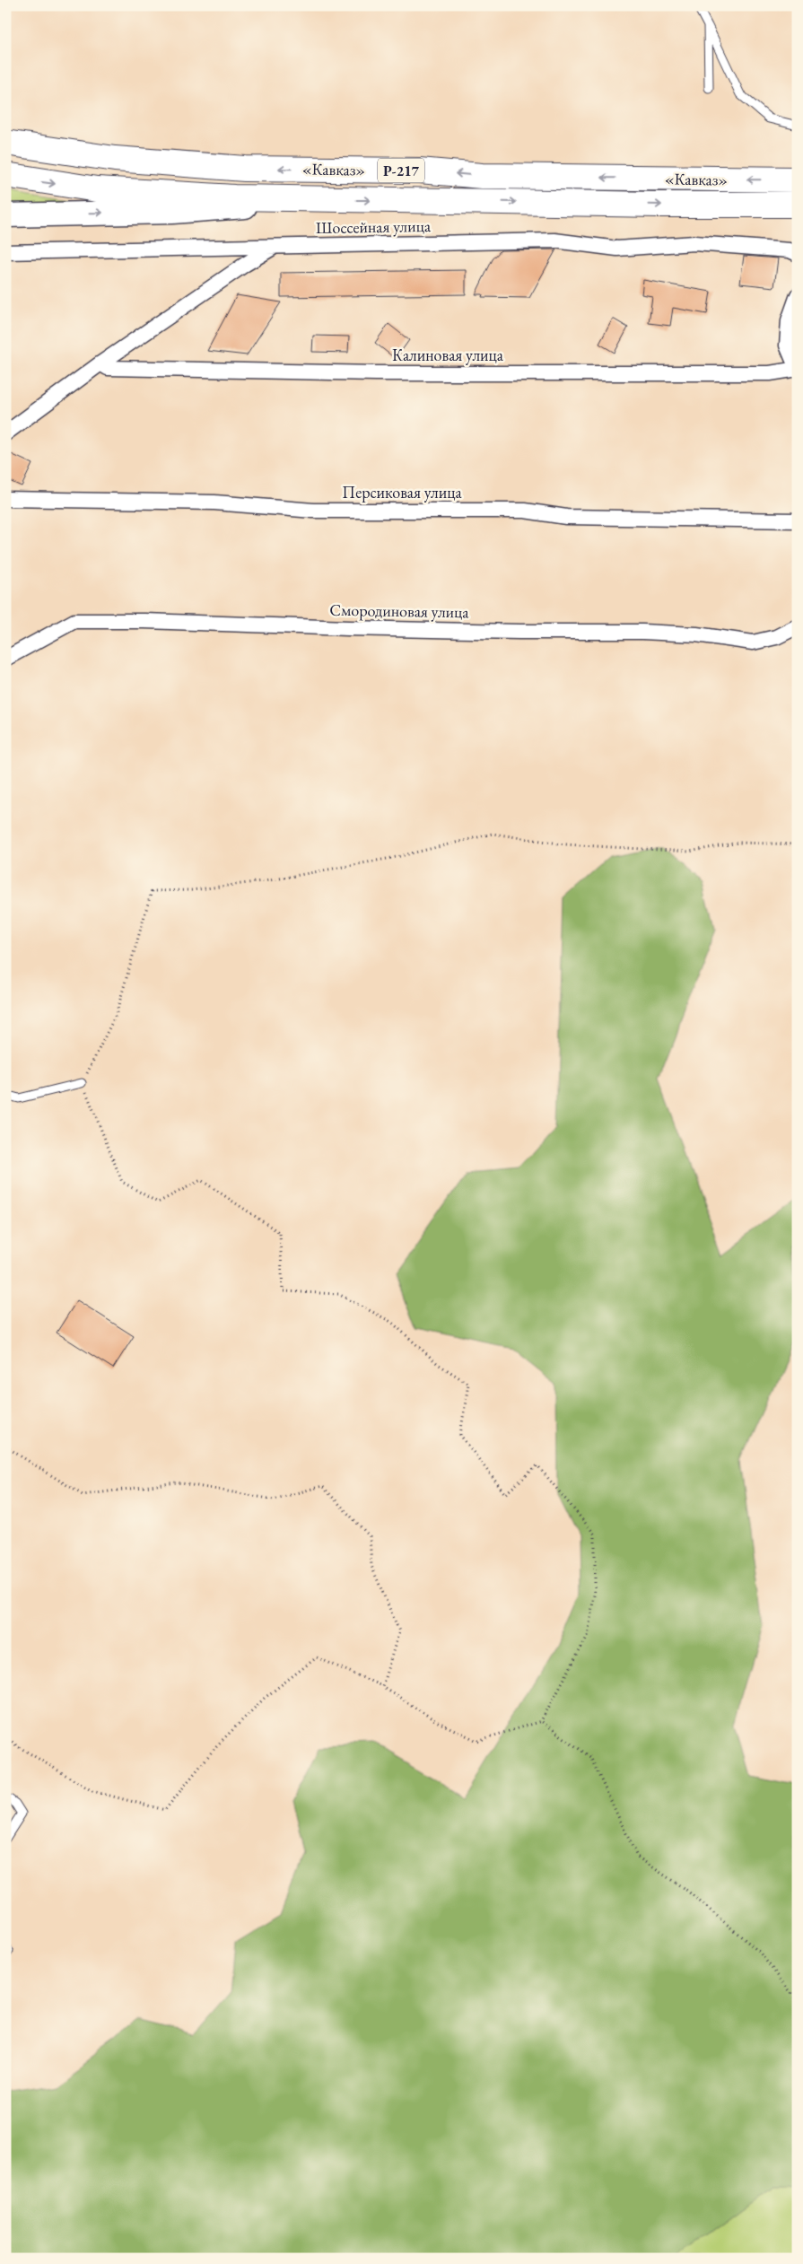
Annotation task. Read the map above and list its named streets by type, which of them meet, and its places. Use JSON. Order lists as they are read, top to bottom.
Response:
{
  "streets": {
    "highway": ["«Кавказ»", "Р-217"],
    "street": [
      "Шоссейная улица",
      "Калиновая улица",
      "Персиковая улица",
      "Смородиновая улица"
    ]
  },
  "crossings": [
    ["«Кавказ»", "Р-217"],
    ["Шоссейная улица", "Калиновая улица"]
  ]
}
